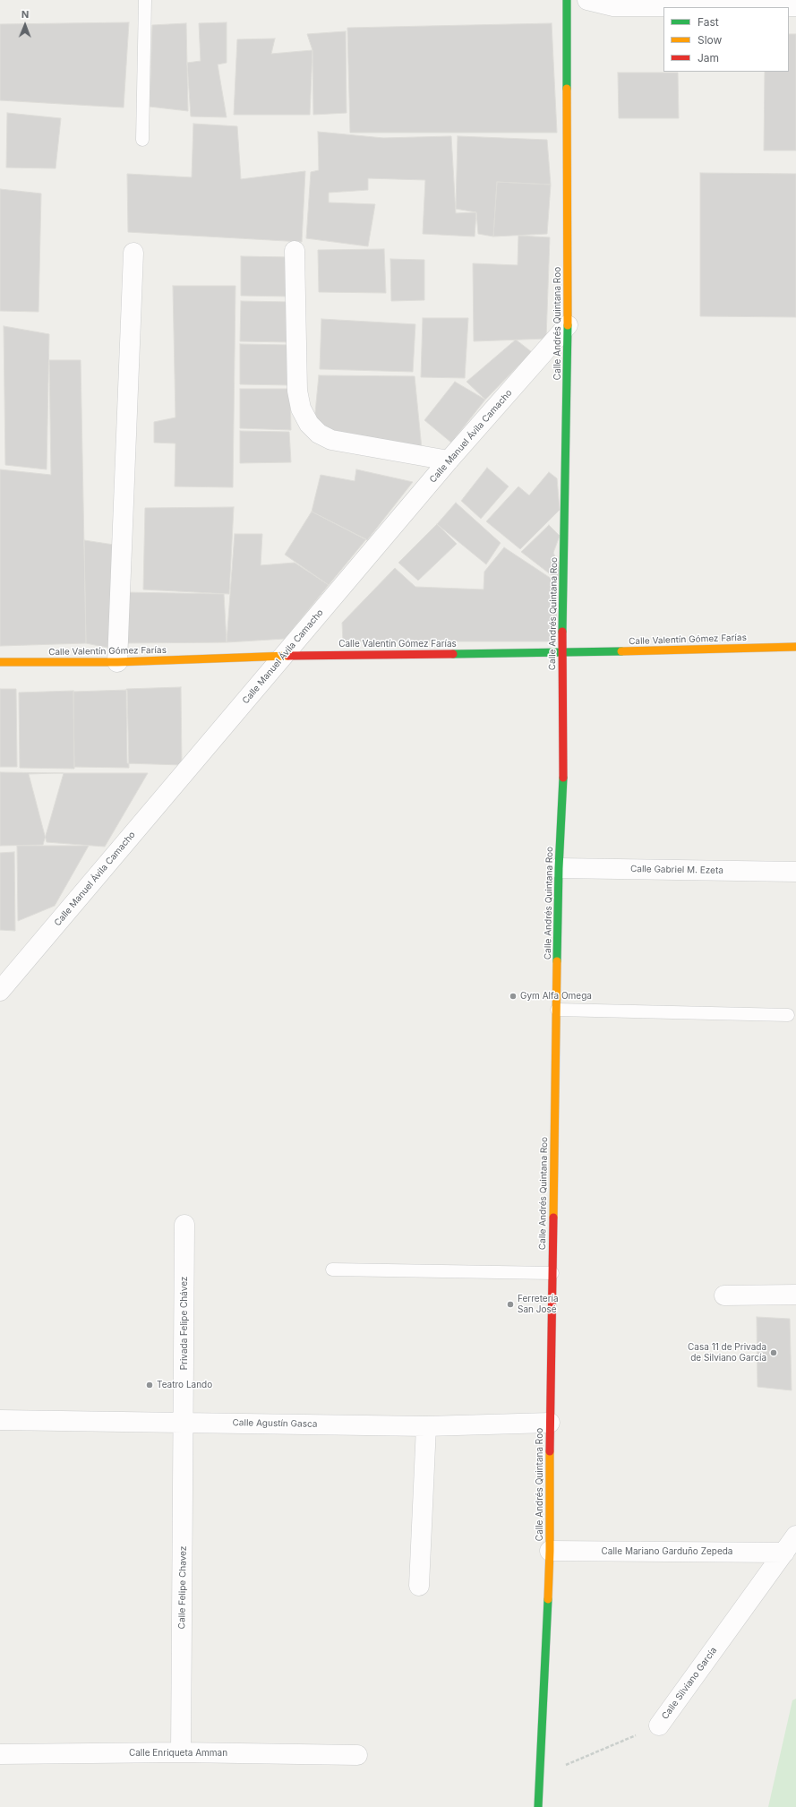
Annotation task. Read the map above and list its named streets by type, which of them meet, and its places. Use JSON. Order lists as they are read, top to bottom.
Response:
{
  "streets": {
    "street": [
      "Calle Andrés Quintana Roo",
      "Calle Manuel Ávila Camacho",
      "Calle Valentín Gómez Farías",
      "Calle Gabriel M. Ezeta",
      "Privada Felipe Chávez",
      "Calle Agustín Gasca",
      "Calle Mariano Garduño Zepeda",
      "Calle Felipe Chavez",
      "Calle Silviano García",
      "Calle Enriqueta Amman"
    ]
  },
  "crossings": [
    ["Calle Andrés Quintana Roo", "Calle Manuel Ávila Camacho"],
    ["Calle Andrés Quintana Roo", "Calle Valentín Gómez Farías"],
    ["Calle Andrés Quintana Roo", "Calle Gabriel M. Ezeta"],
    ["Calle Andrés Quintana Roo", "Calle Agustín Gasca"],
    ["Calle Andrés Quintana Roo", "Calle Mariano Garduño Zepeda"],
    ["Calle Andrés Quintana Roo", "Calle Silviano García"],
    ["Calle Manuel Ávila Camacho", "Calle Valentín Gómez Farías"],
    ["Privada Felipe Chávez", "Calle Agustín Gasca"],
    ["Privada Felipe Chávez", "Calle Felipe Chavez"],
    ["Calle Agustín Gasca", "Calle Felipe Chavez"],
    ["Calle Mariano Garduño Zepeda", "Calle Silviano García"],
    ["Calle Felipe Chavez", "Calle Enriqueta Amman"]
  ],
  "places": [
    "Gym Alfa Omega",
    "Ferretería San José",
    "Casa 11 de Privada de Silviano García",
    "Teatro Lando"
  ],
  "legend": ["Fast", "Slow", "Jam"],
  "north": "top"
}
